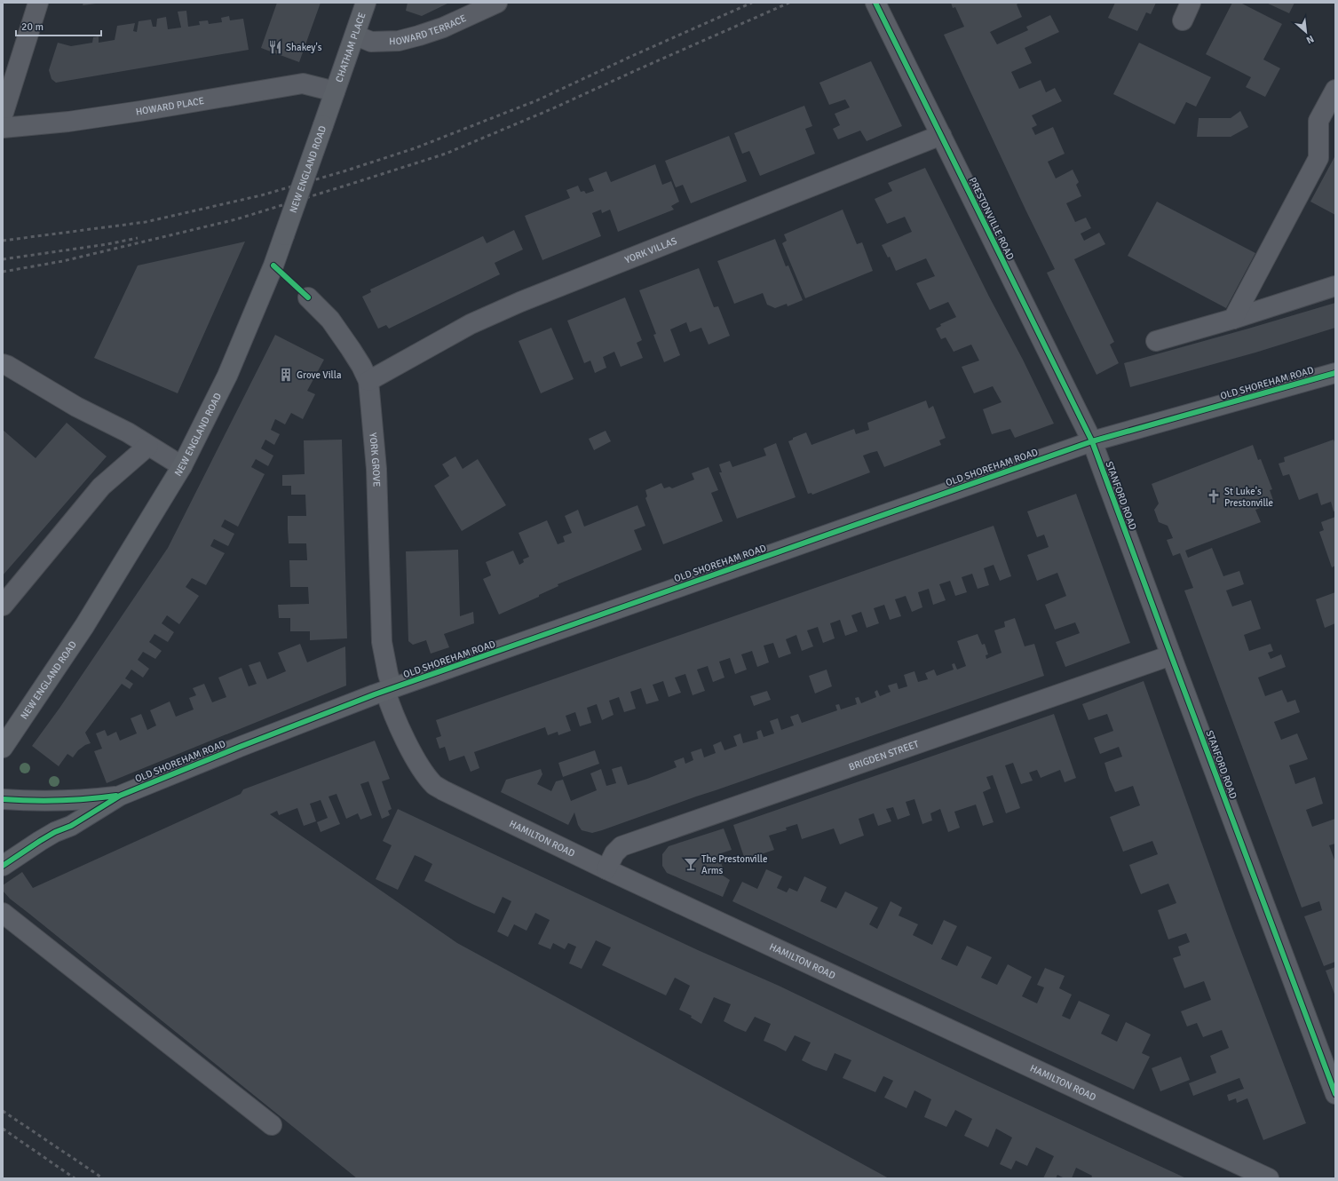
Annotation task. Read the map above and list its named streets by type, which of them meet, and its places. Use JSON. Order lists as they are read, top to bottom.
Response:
{
  "streets": {
    "main road": ["CHATHAM PLACE", "NEW ENGLAND ROAD", "OLD SHOREHAM ROAD"],
    "street": [
      "HOWARD TERRACE",
      "HOWARD PLACE",
      "PRESTONVILLE ROAD",
      "YORK VILLAS",
      "YORK GROVE",
      "STANFORD ROAD",
      "BRIGDEN STREET",
      "HAMILTON ROAD"
    ]
  },
  "crossings": [
    ["HOWARD TERRACE", "CHATHAM PLACE"],
    ["CHATHAM PLACE", "HOWARD PLACE"],
    ["CHATHAM PLACE", "NEW ENGLAND ROAD"],
    ["HOWARD PLACE", "NEW ENGLAND ROAD"],
    ["PRESTONVILLE ROAD", "YORK VILLAS"],
    ["PRESTONVILLE ROAD", "OLD SHOREHAM ROAD"],
    ["PRESTONVILLE ROAD", "STANFORD ROAD"],
    ["YORK VILLAS", "YORK GROVE"],
    ["OLD SHOREHAM ROAD", "YORK GROVE"],
    ["OLD SHOREHAM ROAD", "STANFORD ROAD"],
    ["OLD SHOREHAM ROAD", "HAMILTON ROAD"],
    ["YORK GROVE", "HAMILTON ROAD"],
    ["STANFORD ROAD", "BRIGDEN STREET"],
    ["BRIGDEN STREET", "HAMILTON ROAD"]
  ],
  "places": {
    "restaurant": ["Shakey's"],
    "building": ["Grove Villa"],
    "church": ["St Luke's Prestonville"],
    "bar": ["The Prestonville Arms"]
  },
  "scale_bar": "20 m",
  "north": "bottom right"
}
